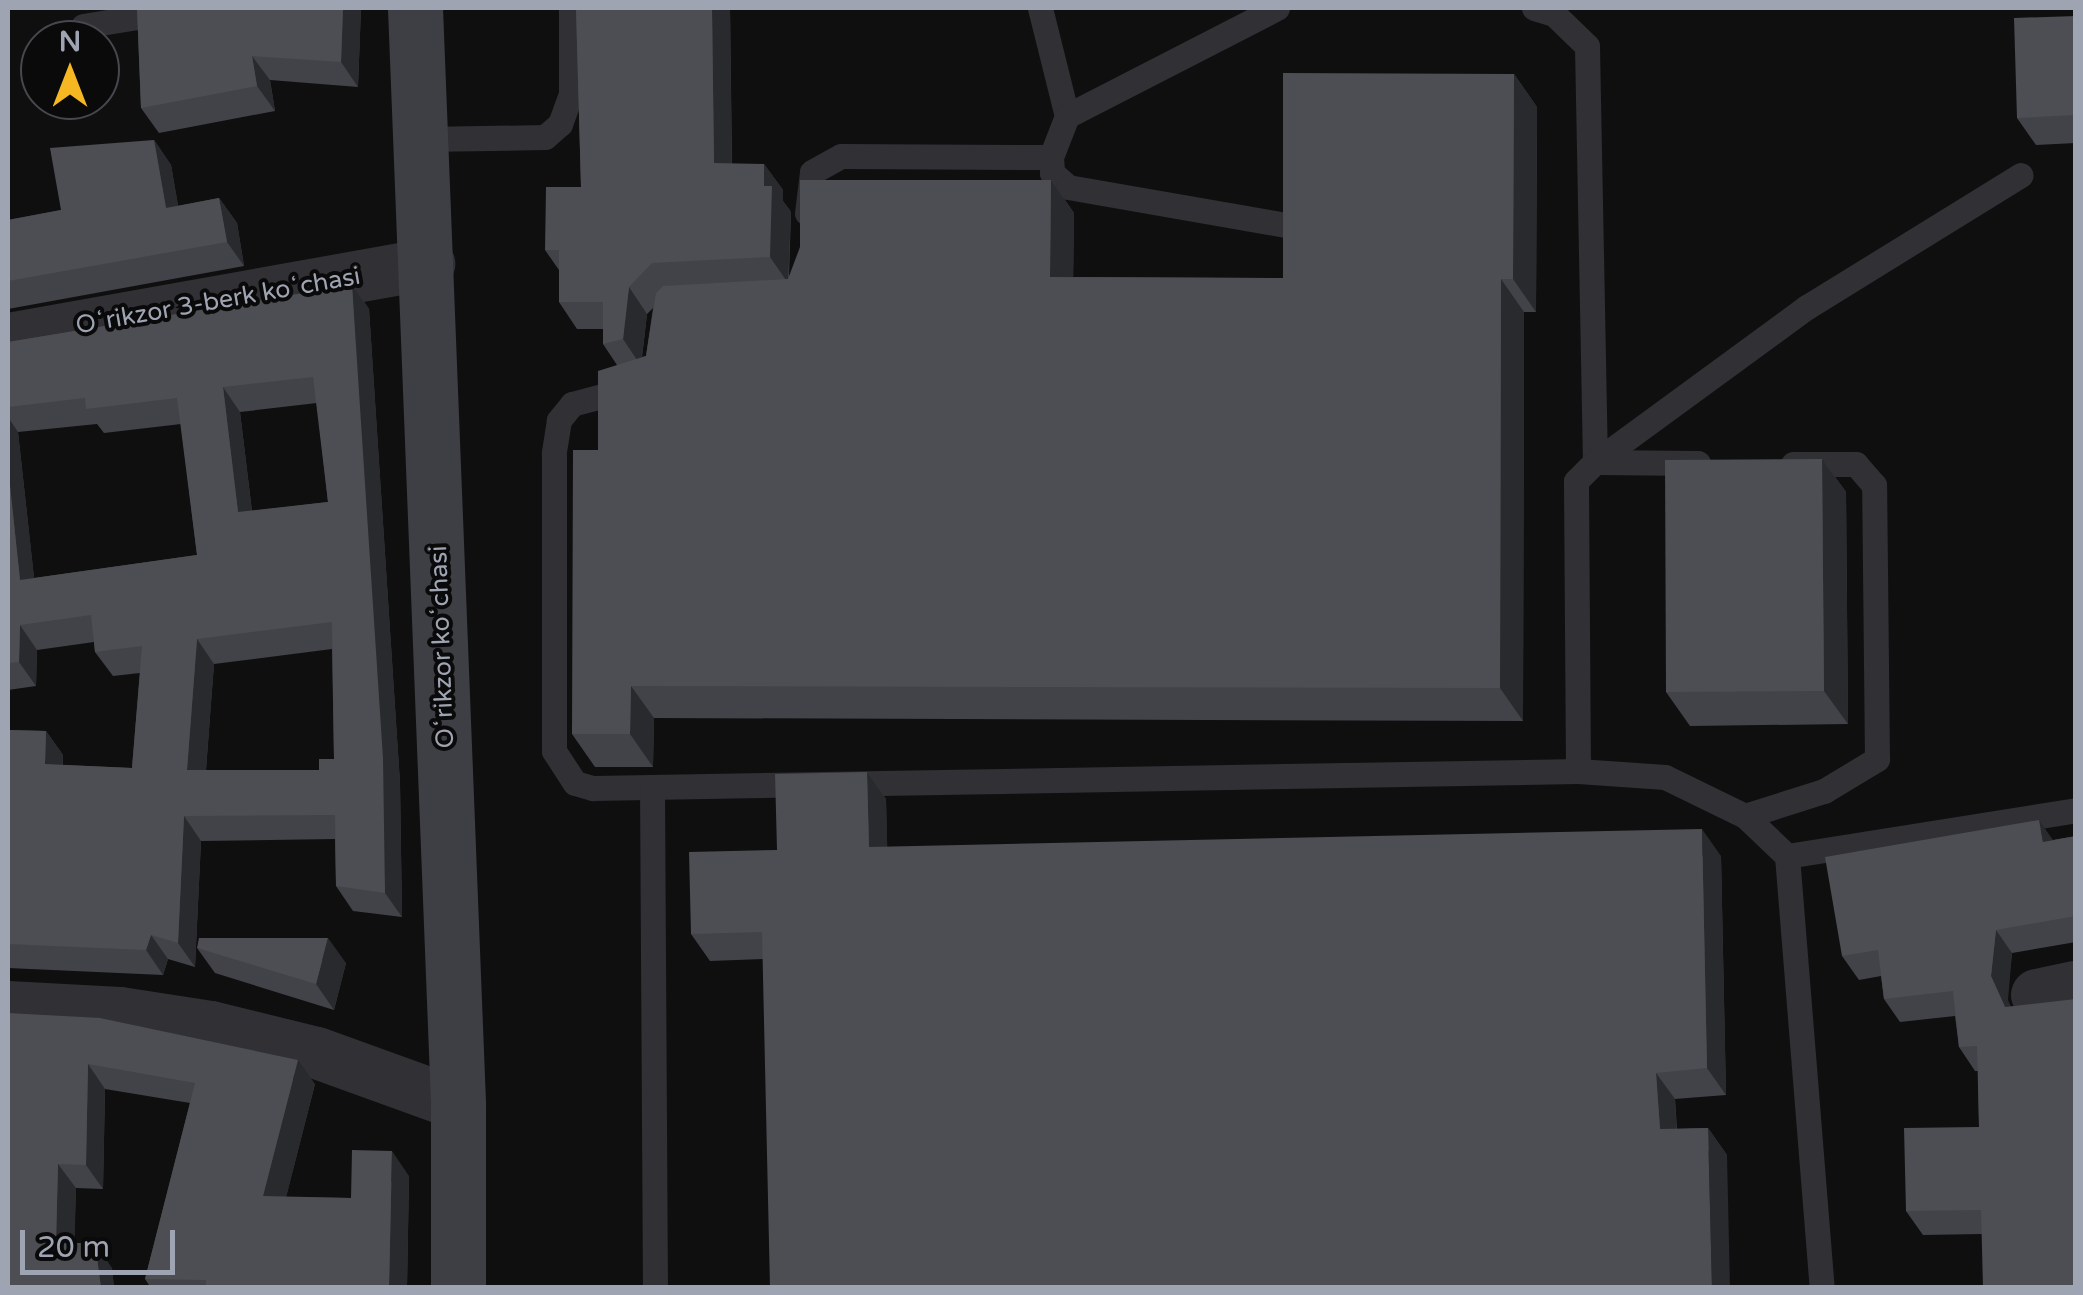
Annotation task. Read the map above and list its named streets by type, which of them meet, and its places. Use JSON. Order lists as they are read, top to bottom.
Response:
{
  "streets": {
    "main road": ["Oʻrikzor koʻchasi"],
    "street": ["Oʻrikzor 3-berk koʻchasi"]
  },
  "crossings": [
    ["Oʻrikzor 3-berk koʻchasi", "Oʻrikzor koʻchasi"]
  ],
  "scale_bar": "20 m",
  "north": "top"
}
